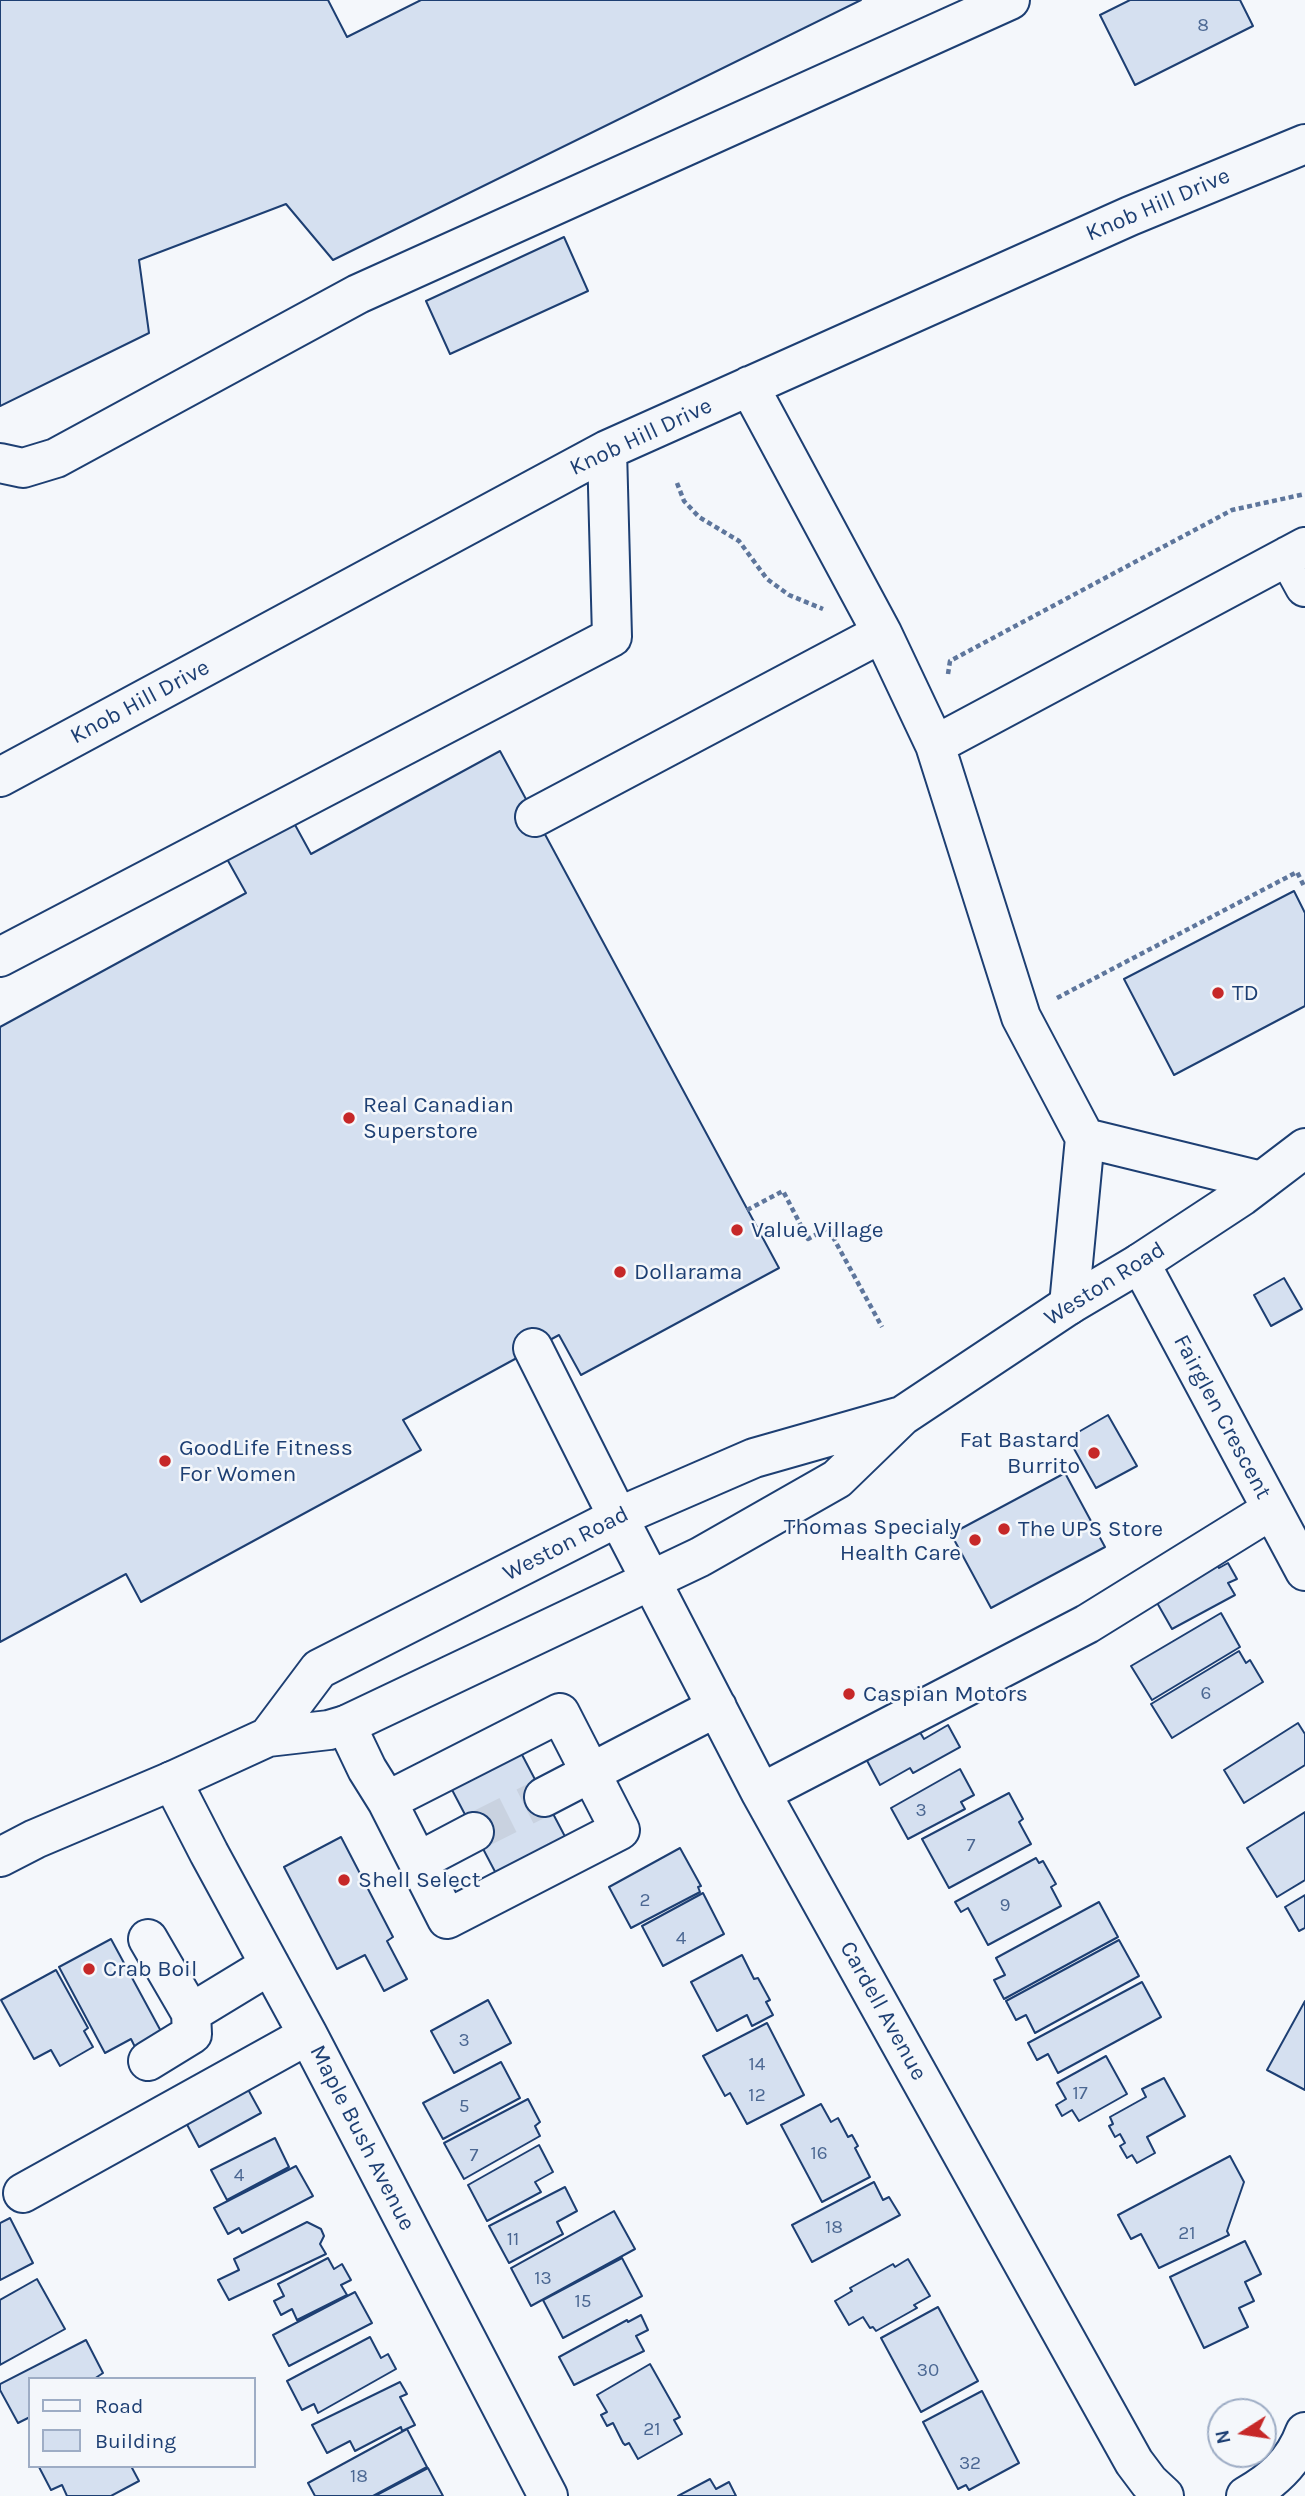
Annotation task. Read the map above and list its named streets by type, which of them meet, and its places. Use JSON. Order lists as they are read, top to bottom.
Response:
{
  "streets": {
    "street": [
      "Knob Hill Drive",
      "Weston Road",
      "Fairglen Crescent",
      "Cardell Avenue",
      "Maple Bush Avenue"
    ]
  },
  "crossings": [
    ["Weston Road", "Fairglen Crescent"],
    ["Weston Road", "Cardell Avenue"],
    ["Weston Road", "Maple Bush Avenue"]
  ],
  "places": [
    "TD",
    "Real Canadian Superstore",
    "Value Village",
    "Dollarama",
    "Fat Bastard Burrito",
    "GoodLife Fitness For Women",
    "The UPS Store",
    "Thomas Specialy Health Care",
    "Caspian Motors",
    "Shell Select",
    "Crab Boil"
  ],
  "house_numbers": [
    "8",
    "6",
    "3",
    "7",
    "2",
    "9",
    "4",
    "3",
    "14",
    "17",
    "12",
    "5",
    "16",
    "7",
    "4",
    "18",
    "21",
    "11",
    "13",
    "15",
    "30",
    "21",
    "32",
    "18"
  ],
  "legend": ["Road", "Building"],
  "north": "left"
}
